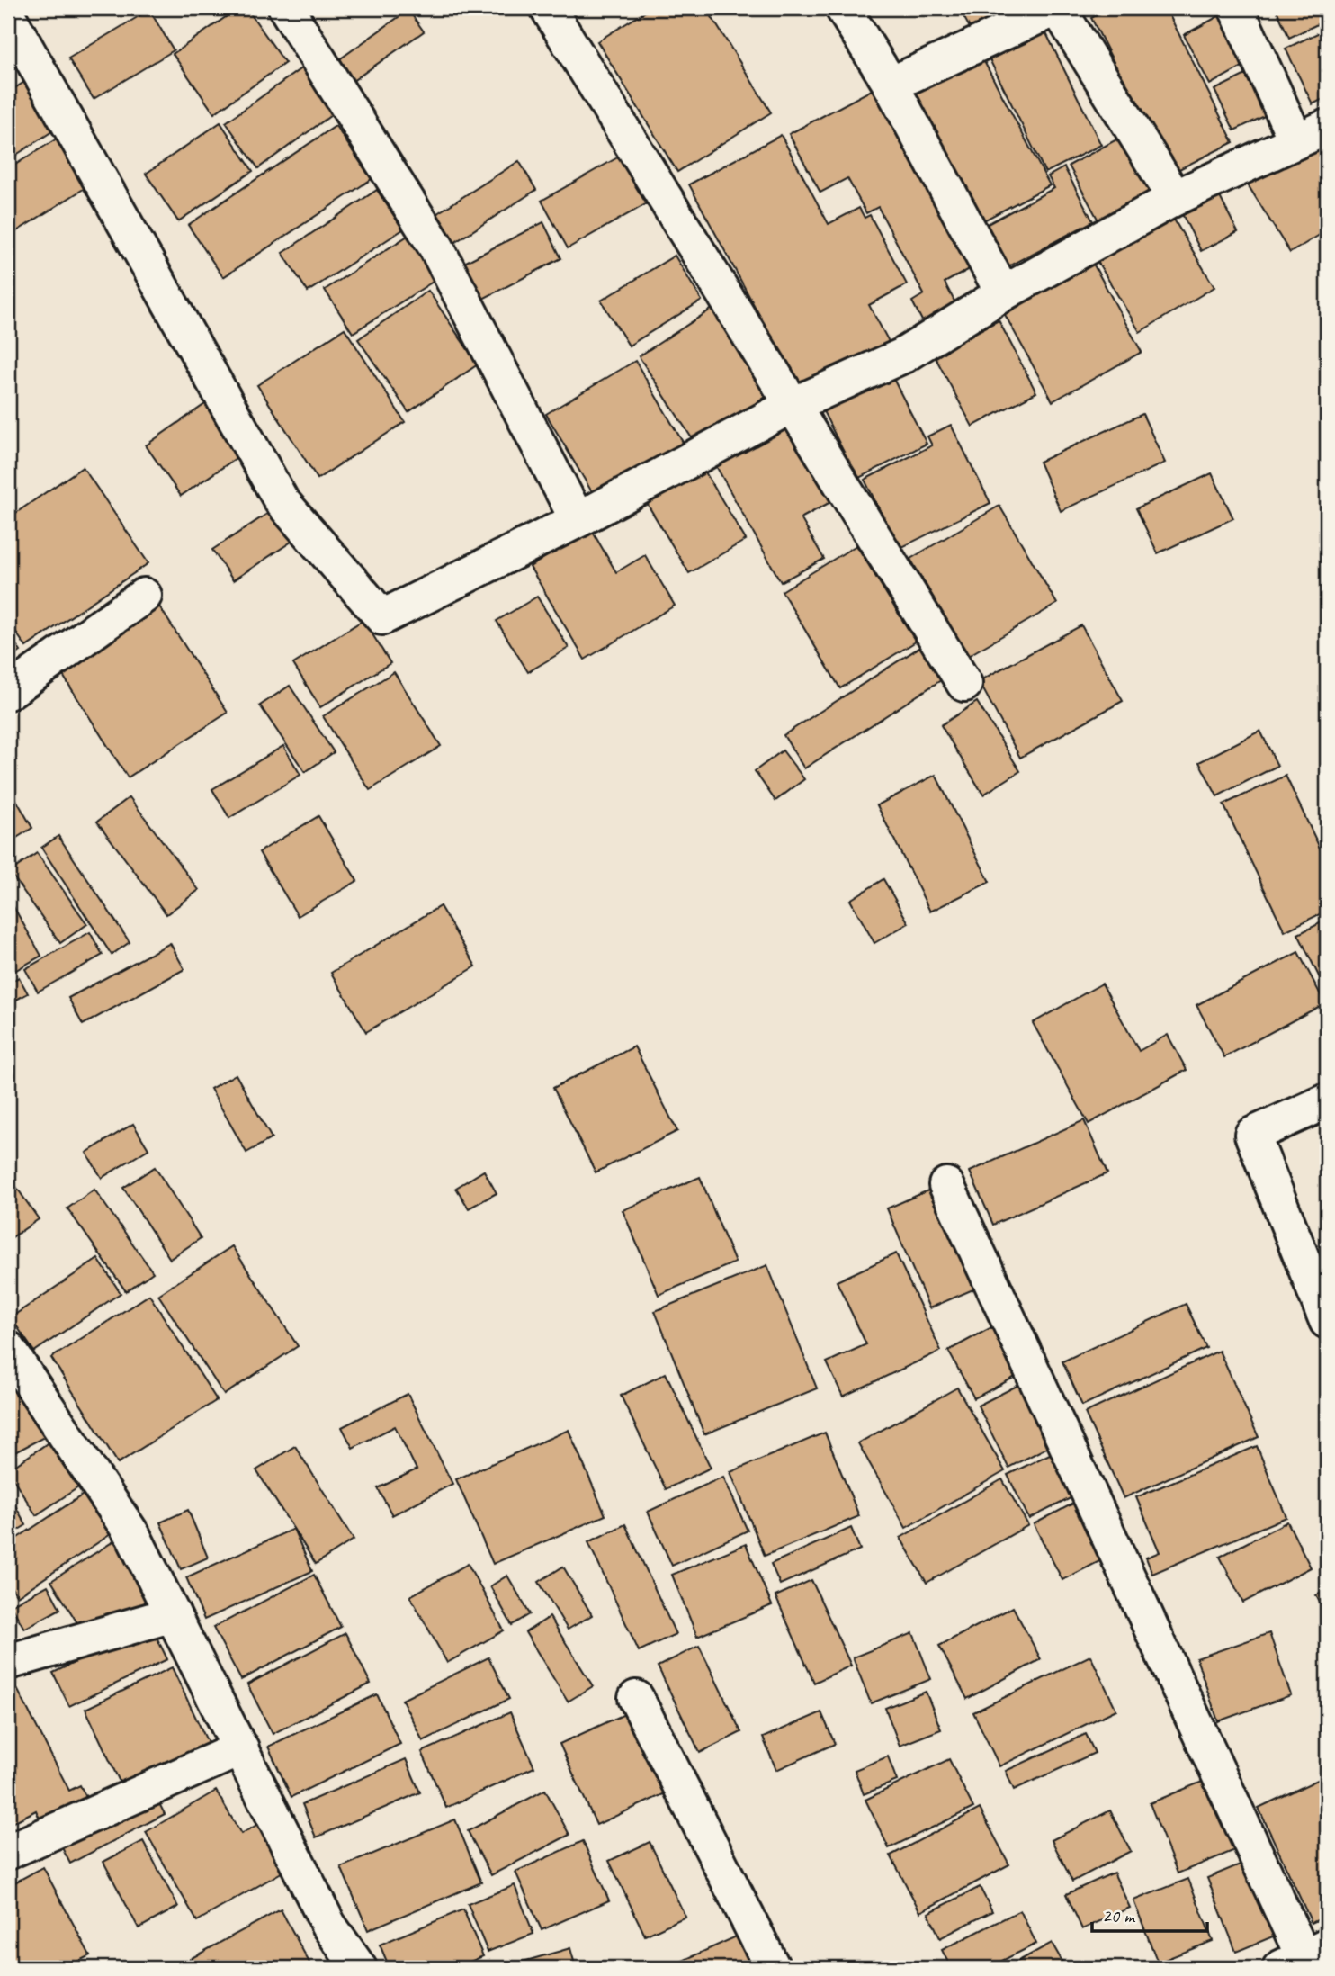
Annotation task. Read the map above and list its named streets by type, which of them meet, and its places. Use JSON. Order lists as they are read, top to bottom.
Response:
{
  "scale_bar": "20 m"
}
